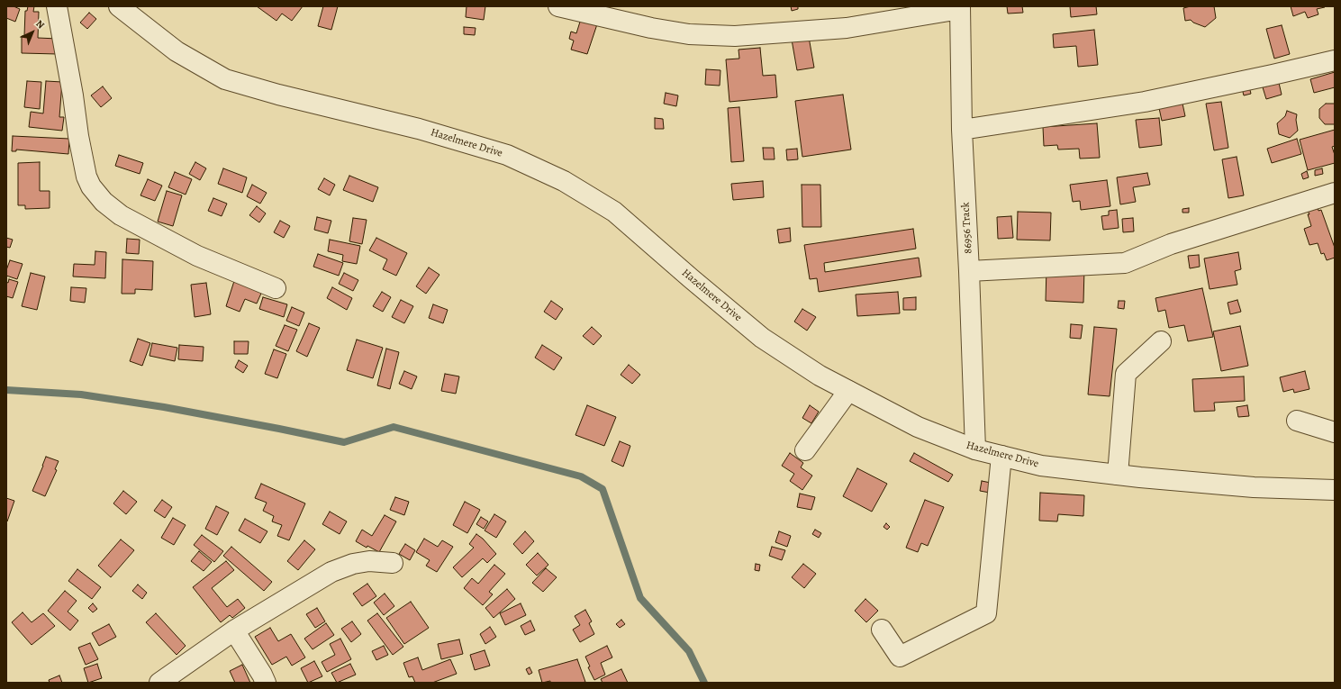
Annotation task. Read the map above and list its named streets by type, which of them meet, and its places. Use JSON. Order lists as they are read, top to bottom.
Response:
{
  "streets": {
    "street": ["Hazelmere Drive", "86956 Track"]
  },
  "crossings": [
    ["Hazelmere Drive", "86956 Track"]
  ],
  "north": "top right"
}
